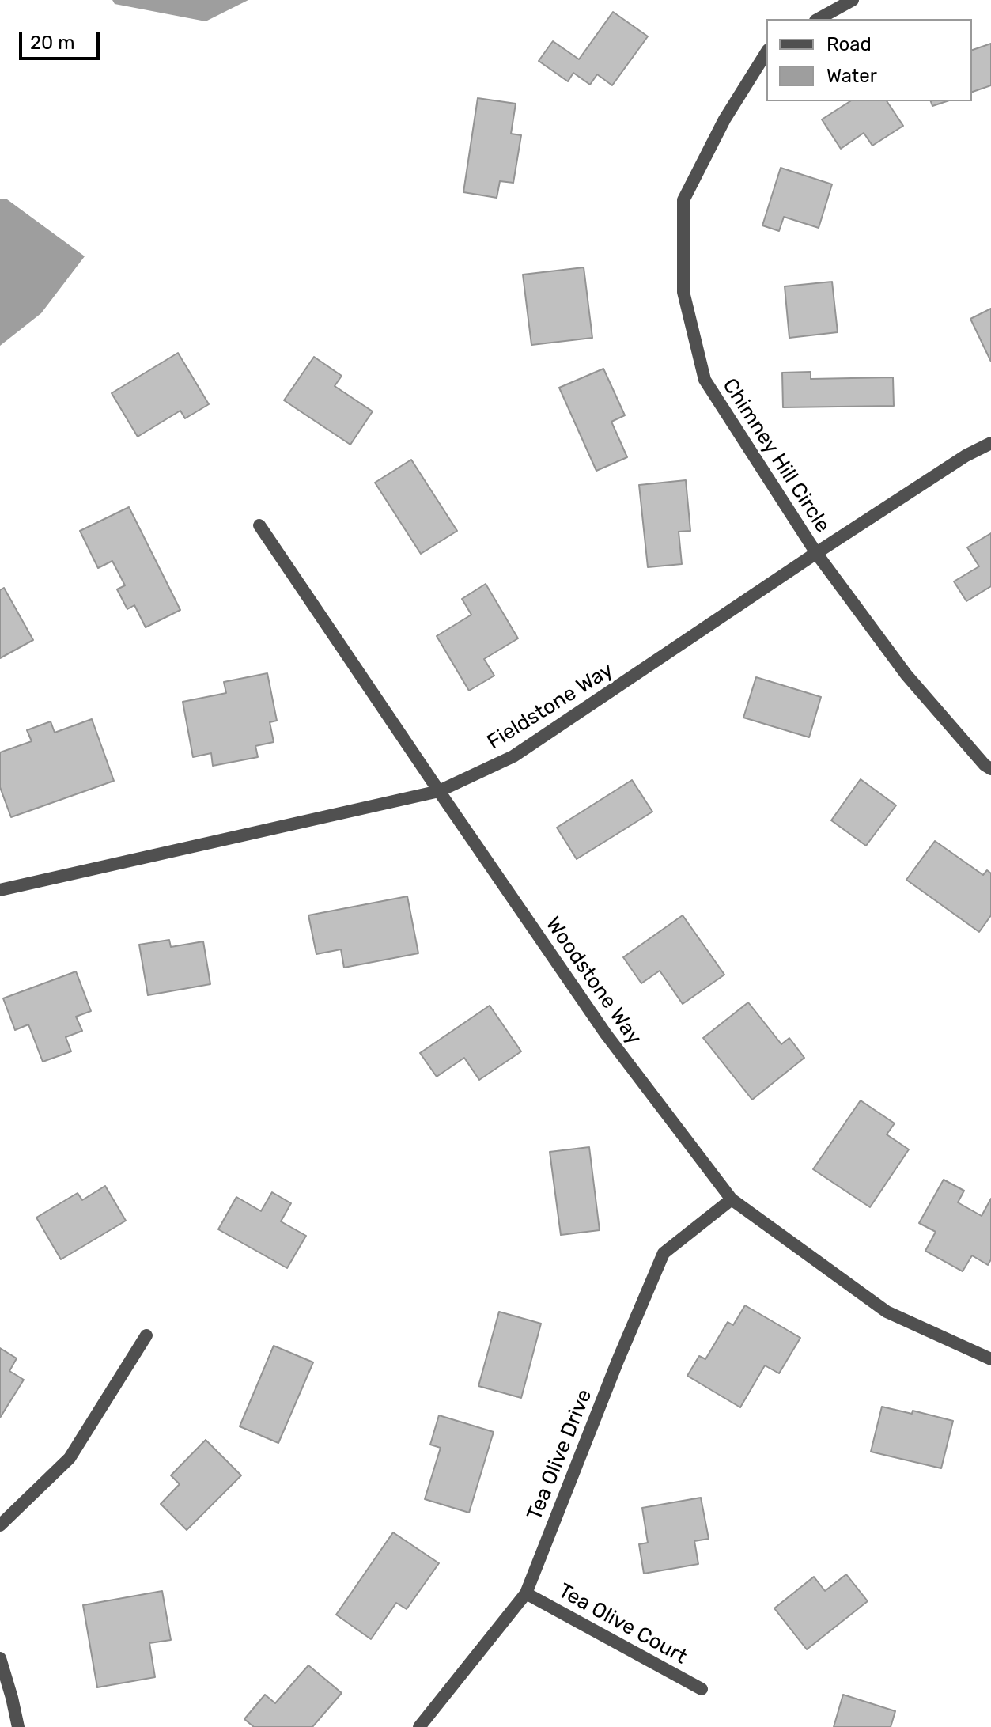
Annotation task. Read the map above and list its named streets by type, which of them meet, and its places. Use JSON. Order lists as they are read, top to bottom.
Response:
{
  "streets": {
    "street": [
      "Chimney Hill Circle",
      "Fieldstone Way",
      "Woodstone Way",
      "Tea Olive Drive",
      "Tea Olive Court"
    ]
  },
  "crossings": [
    ["Chimney Hill Circle", "Fieldstone Way"],
    ["Fieldstone Way", "Woodstone Way"],
    ["Woodstone Way", "Tea Olive Drive"],
    ["Tea Olive Drive", "Tea Olive Court"]
  ],
  "legend": ["Road", "Water"],
  "scale_bar": "20 m"
}
